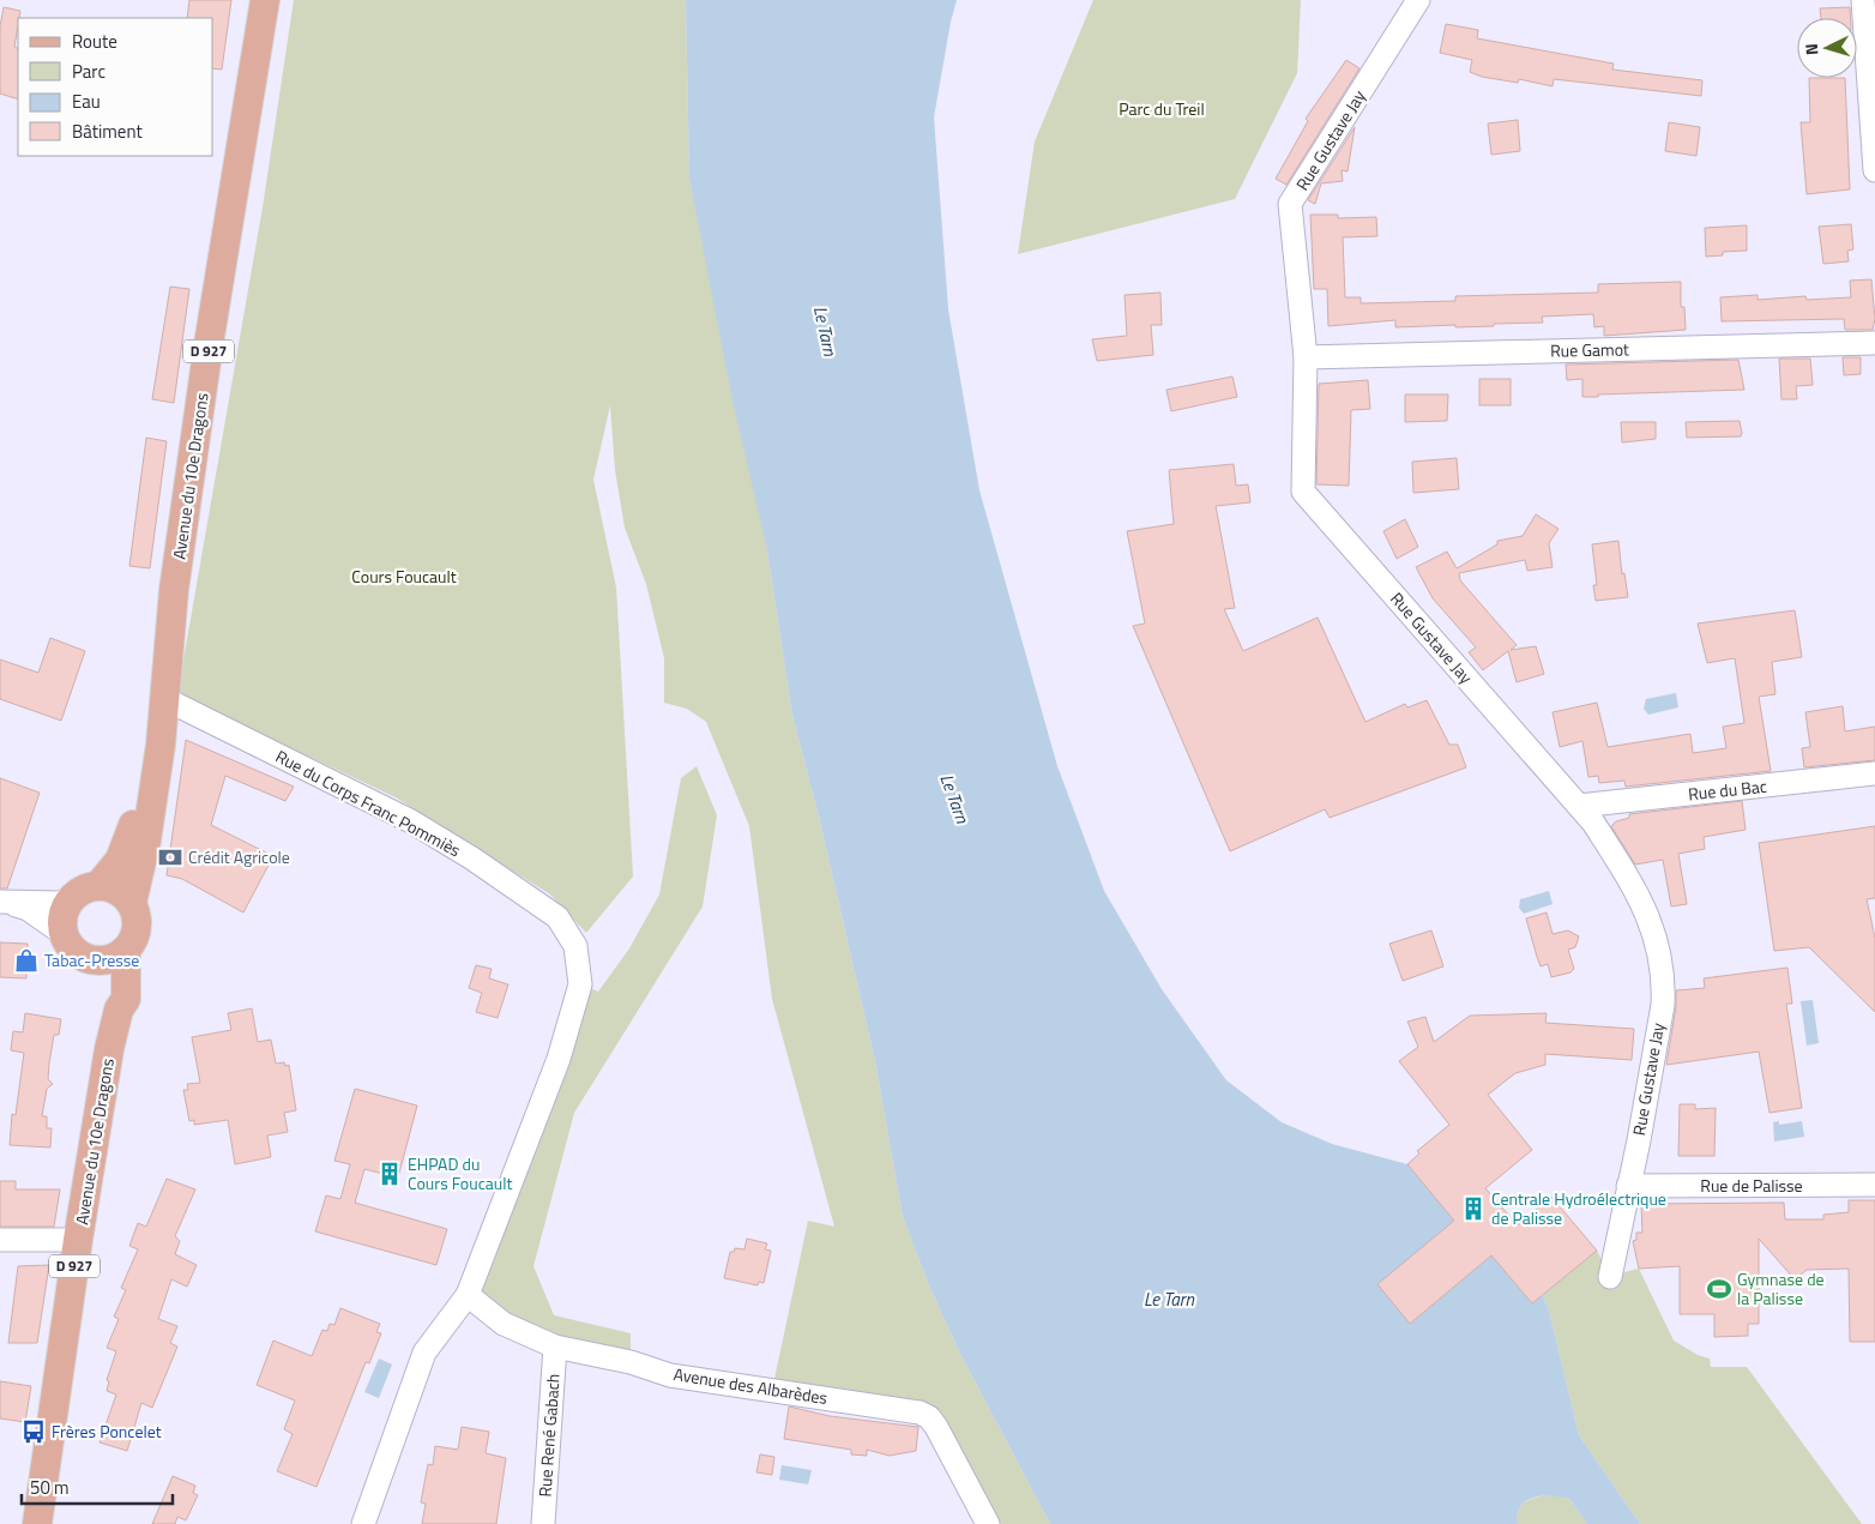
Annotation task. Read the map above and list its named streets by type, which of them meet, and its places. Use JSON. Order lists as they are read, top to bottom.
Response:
{
  "streets": {
    "main road": ["D 927", "Avenue du 10e Dragons"],
    "street": [
      "Rue Gustave Jay",
      "Rue Gamot",
      "Rue du Bac",
      "Rue du Corps Franc Pommiès",
      "Rue de Palisse",
      "Avenue des Albarèdes",
      "Rue René Gabach"
    ]
  },
  "crossings": [
    ["Rue Gustave Jay", "Rue Gamot"],
    ["Rue Gustave Jay", "Rue du Bac"],
    ["Rue Gustave Jay", "Rue de Palisse"],
    ["Avenue du 10e Dragons", "Rue du Corps Franc Pommiès"],
    ["Rue du Corps Franc Pommiès", "Avenue des Albarèdes"],
    ["Avenue des Albarèdes", "Rue René Gabach"]
  ],
  "water": ["Le Tarn"],
  "parks": ["Parc du Treil", "Cours Foucault"],
  "places": {
    "bank": ["Crédit Agricole"],
    "shop": ["Tabac-Presse"],
    "building": ["EHPAD du Cours Foucault", "Centrale Hydroélectrique de Palisse"],
    "sports": ["Gymnase de la Palisse"],
    "bus stop": ["Frères Poncelet"]
  },
  "legend": [
    "Route",
    "Parc",
    "Eau",
    "Bâtiment"
  ],
  "scale_bar": "50 m",
  "north": "left"
}
